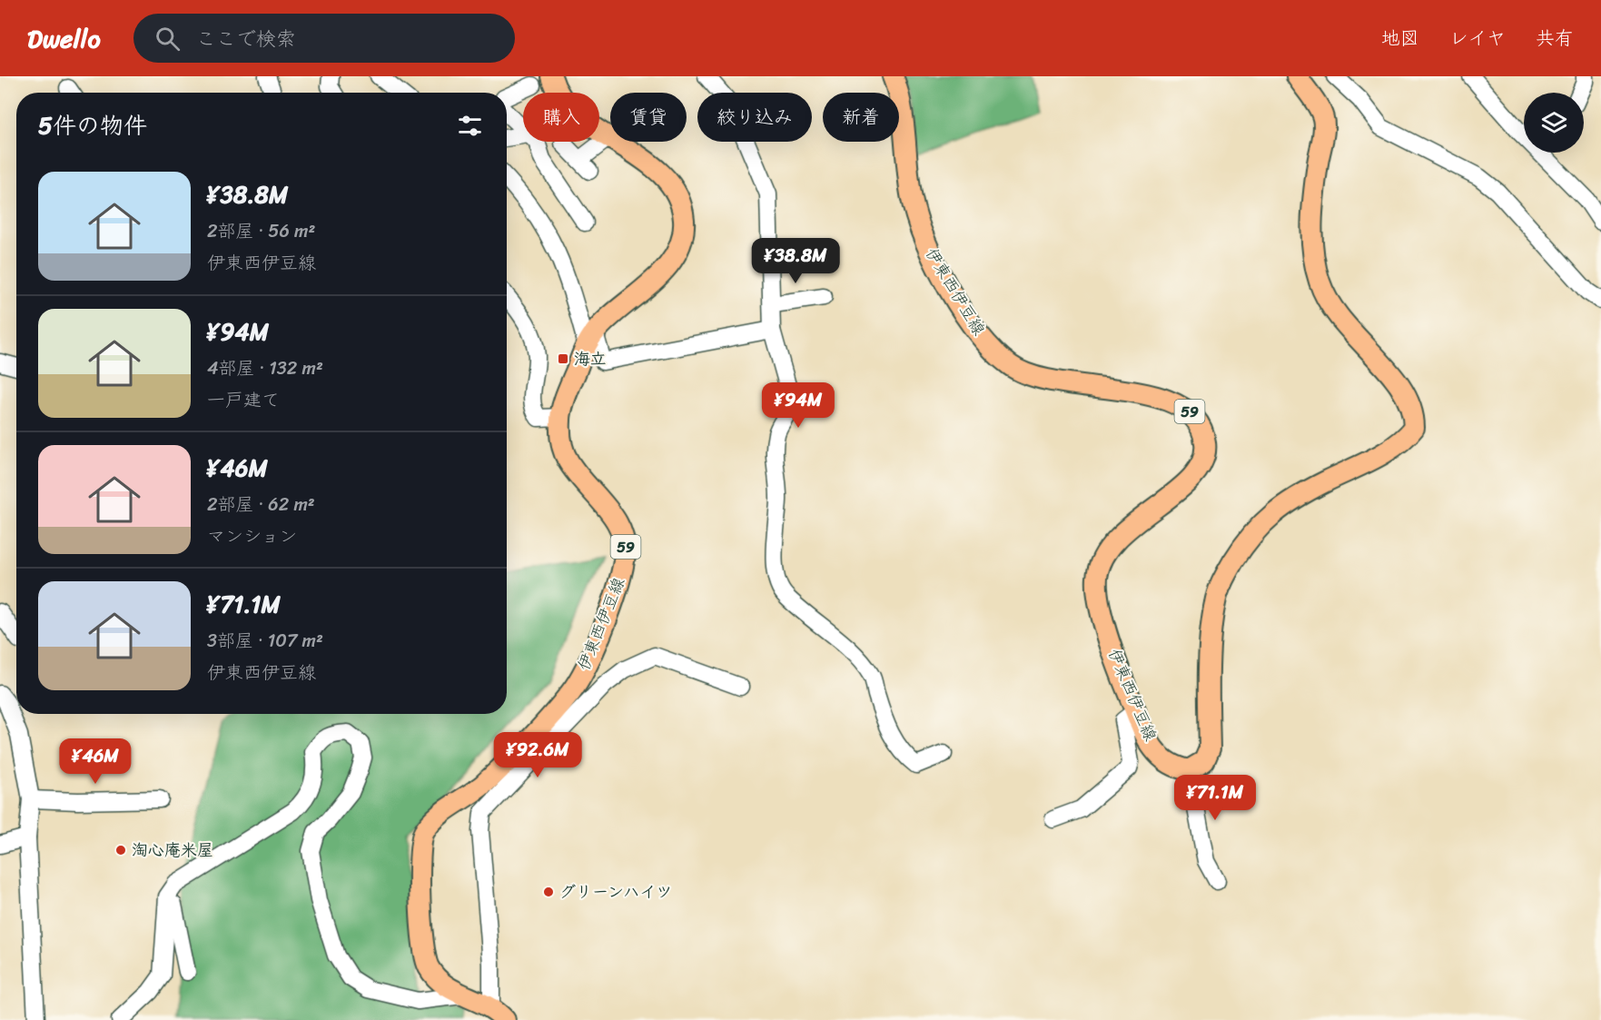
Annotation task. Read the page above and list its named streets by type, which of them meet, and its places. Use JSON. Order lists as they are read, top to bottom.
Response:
{
  "streets": {
    "main road": ["伊東西伊豆線", "59"]
  },
  "places": {
    "transit": ["海立"],
    "other": ["淘心庵米屋", "グリーンハイツ"]
  },
  "page": {
    "header": "Dwello",
    "search": "ここで検索",
    "nav": ["地図", "レイヤ", "共有"],
    "chip": [
      "購入",
      "賃貸",
      "絞り込み",
      "新着"
    ],
    "heading": "5件の物件",
    "list": [
      {
        "name": "¥38.8M",
        "note": "2部屋 · 56 m² · 伊東西伊豆線"
      },
      {
        "name": "¥94M",
        "note": "4部屋 · 132 m² · 一戸建て"
      },
      {
        "name": "¥46M",
        "note": "2部屋 · 62 m² · マンション"
      },
      {
        "name": "¥71.1M",
        "note": "3部屋 · 107 m² · 伊東西伊豆線"
      }
    ],
    "price": [
      "¥38.8M",
      "¥94M",
      "¥92.6M",
      "¥46M",
      "¥71.1M"
    ]
  }
}
